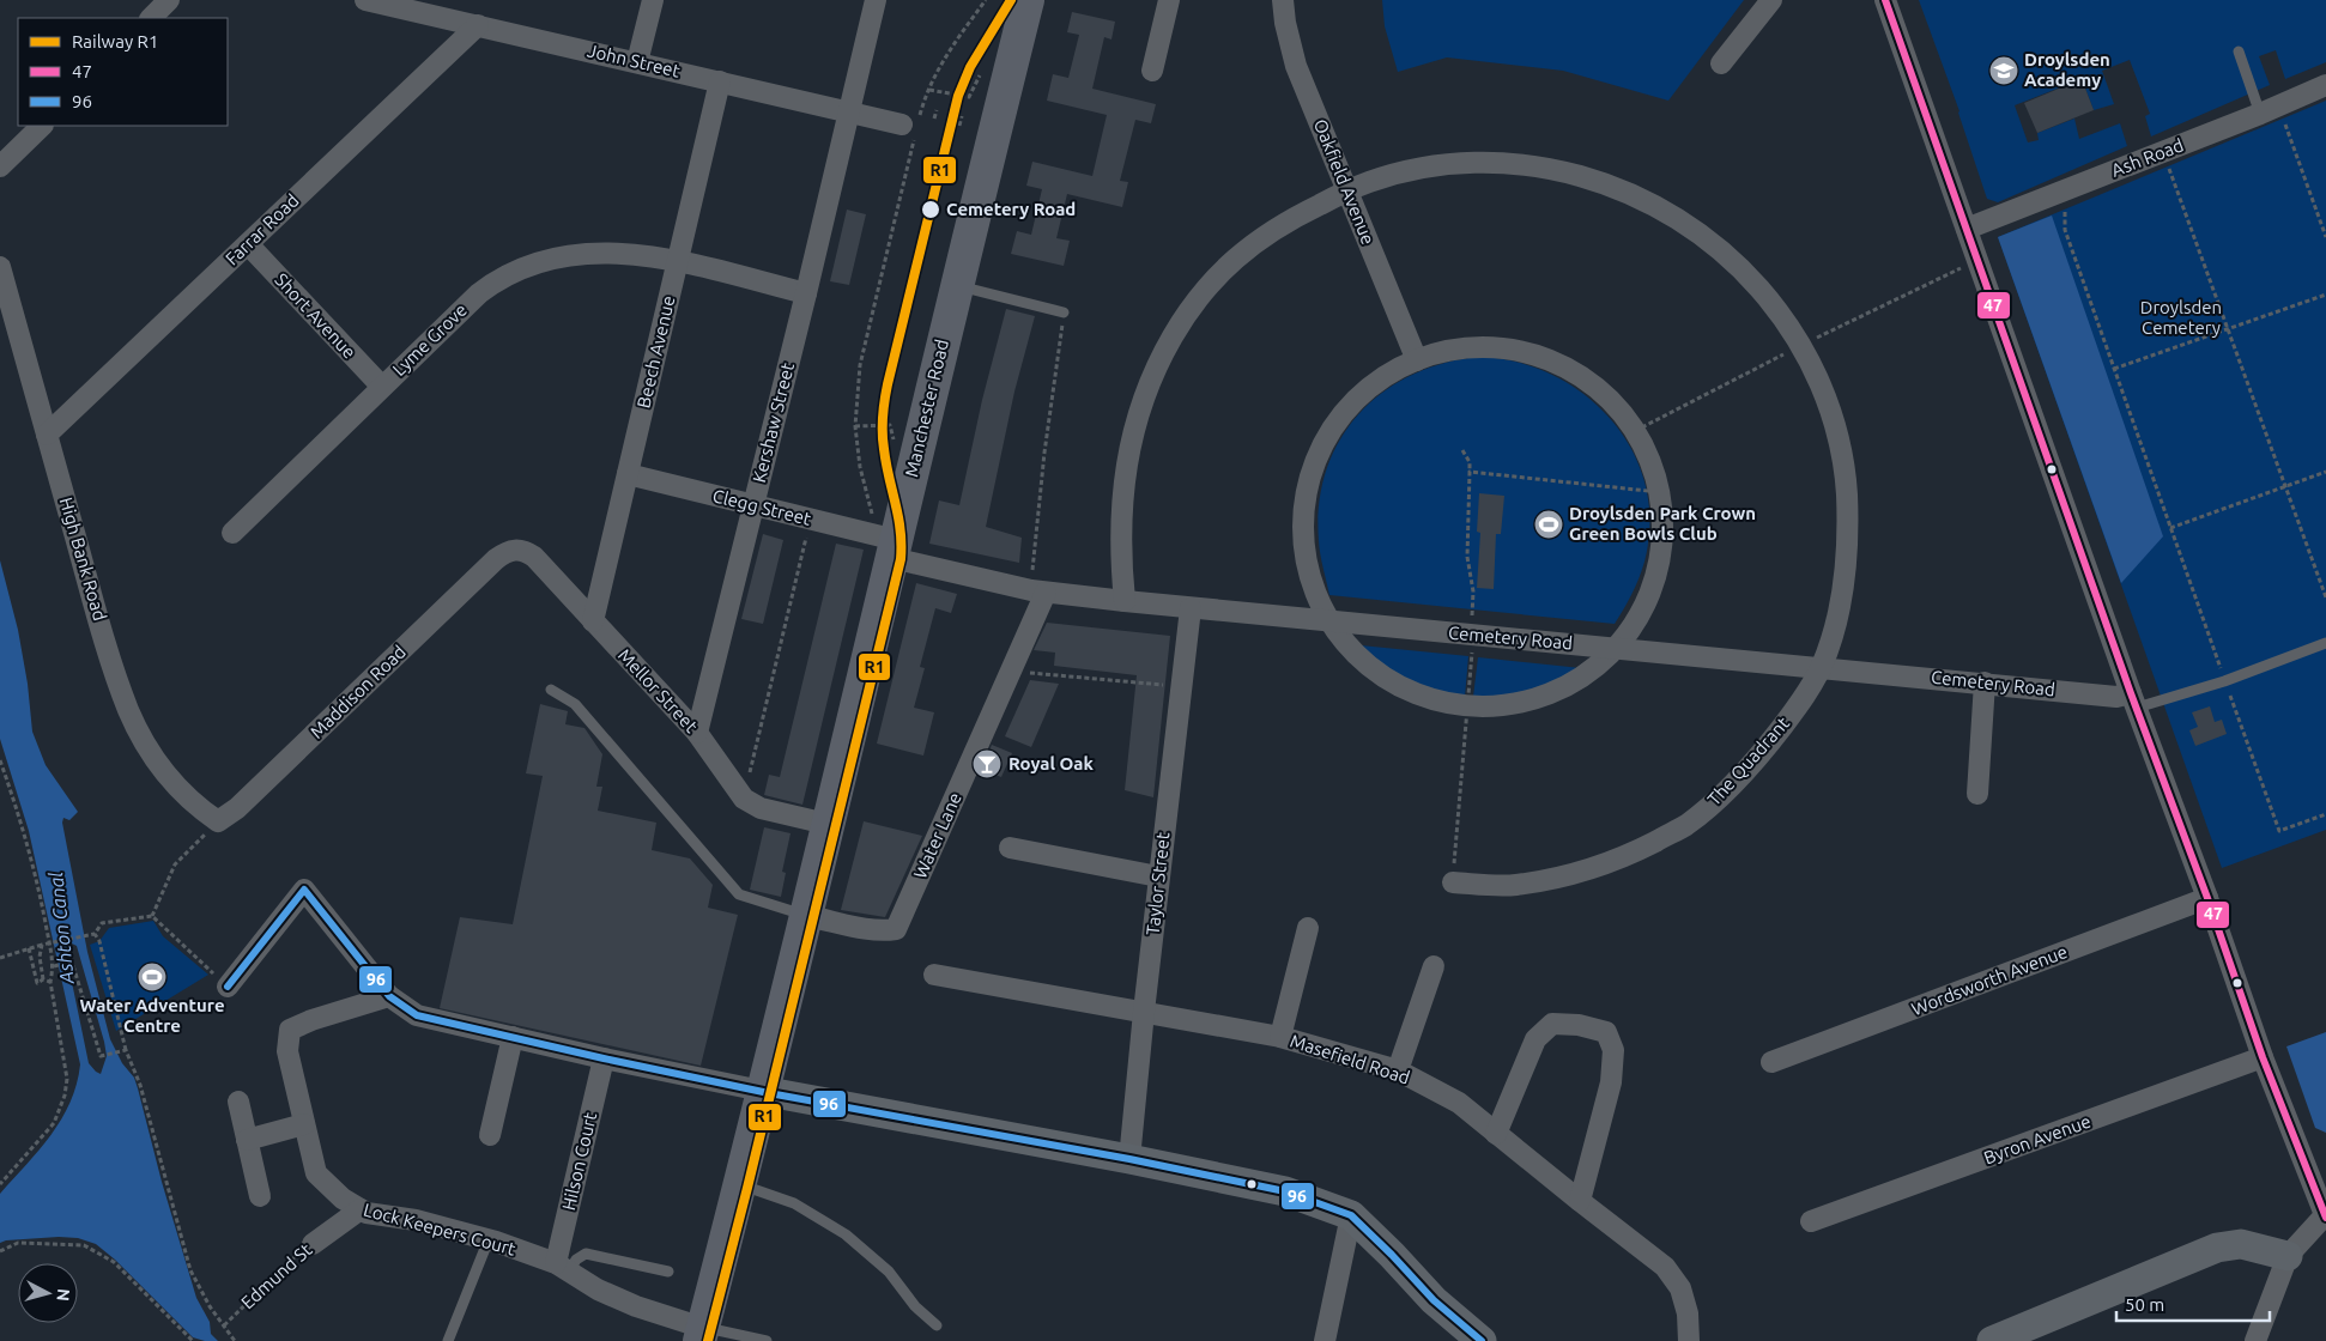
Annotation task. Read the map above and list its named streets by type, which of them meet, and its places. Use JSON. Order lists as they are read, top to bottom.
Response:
{
  "streets": {
    "main road": ["Manchester Road"],
    "street": [
      "John Street",
      "Ash Road",
      "Oakfield Avenue",
      "Farrar Road",
      "Short Avenue",
      "Lyme Grove",
      "Beech Avenue",
      "Kershaw Street",
      "Clegg Street",
      "High Bank Road",
      "Cemetery Road",
      "Mellor Street",
      "Maddison Road",
      "The Quadrant",
      "Water Lane",
      "Taylor Street",
      "Wordsworth Avenue",
      "Masefield Road",
      "Byron Avenue",
      "Hilson Court",
      "Lock Keepers Court",
      "Edmund St"
    ]
  },
  "crossings": [
    ["John Street", "Farrar Road"],
    ["John Street", "Beech Avenue"],
    ["John Street", "Kershaw Street"],
    ["Oakfield Avenue", "The Quadrant"],
    ["Farrar Road", "Short Avenue"],
    ["Farrar Road", "High Bank Road"],
    ["Short Avenue", "Lyme Grove"],
    ["Lyme Grove", "Beech Avenue"],
    ["Lyme Grove", "Kershaw Street"],
    ["Beech Avenue", "Clegg Street"],
    ["Beech Avenue", "Mellor Street"],
    ["Manchester Road", "Clegg Street"],
    ["Manchester Road", "Cemetery Road"],
    ["Manchester Road", "Water Lane"],
    ["Manchester Road", "Lock Keepers Court"],
    ["Kershaw Street", "Clegg Street"],
    ["Kershaw Street", "Mellor Street"],
    ["Clegg Street", "Cemetery Road"],
    ["High Bank Road", "Maddison Road"],
    ["Cemetery Road", "The Quadrant"],
    ["Cemetery Road", "Water Lane"],
    ["Cemetery Road", "Taylor Street"],
    ["Mellor Street", "Maddison Road"],
    ["Taylor Street", "Masefield Road"],
    ["Hilson Court", "Lock Keepers Court"],
    ["Lock Keepers Court", "Edmund St"]
  ],
  "water": ["Ashton Canal"],
  "parks": ["Droylsden Cemetery"],
  "places": {
    "school or university": ["Droylsden Academy"],
    "other": ["Cemetery Road"],
    "sports": ["Droylsden Park Crown Green Bowls Club", "Water Adventure Centre"],
    "bar": ["Royal Oak"]
  },
  "lines": ["rail line R1", "transit line 47", "transit line 96"],
  "legend": ["Railway R1", "47", "96"],
  "scale_bar": "50 m",
  "north": "right"
}
